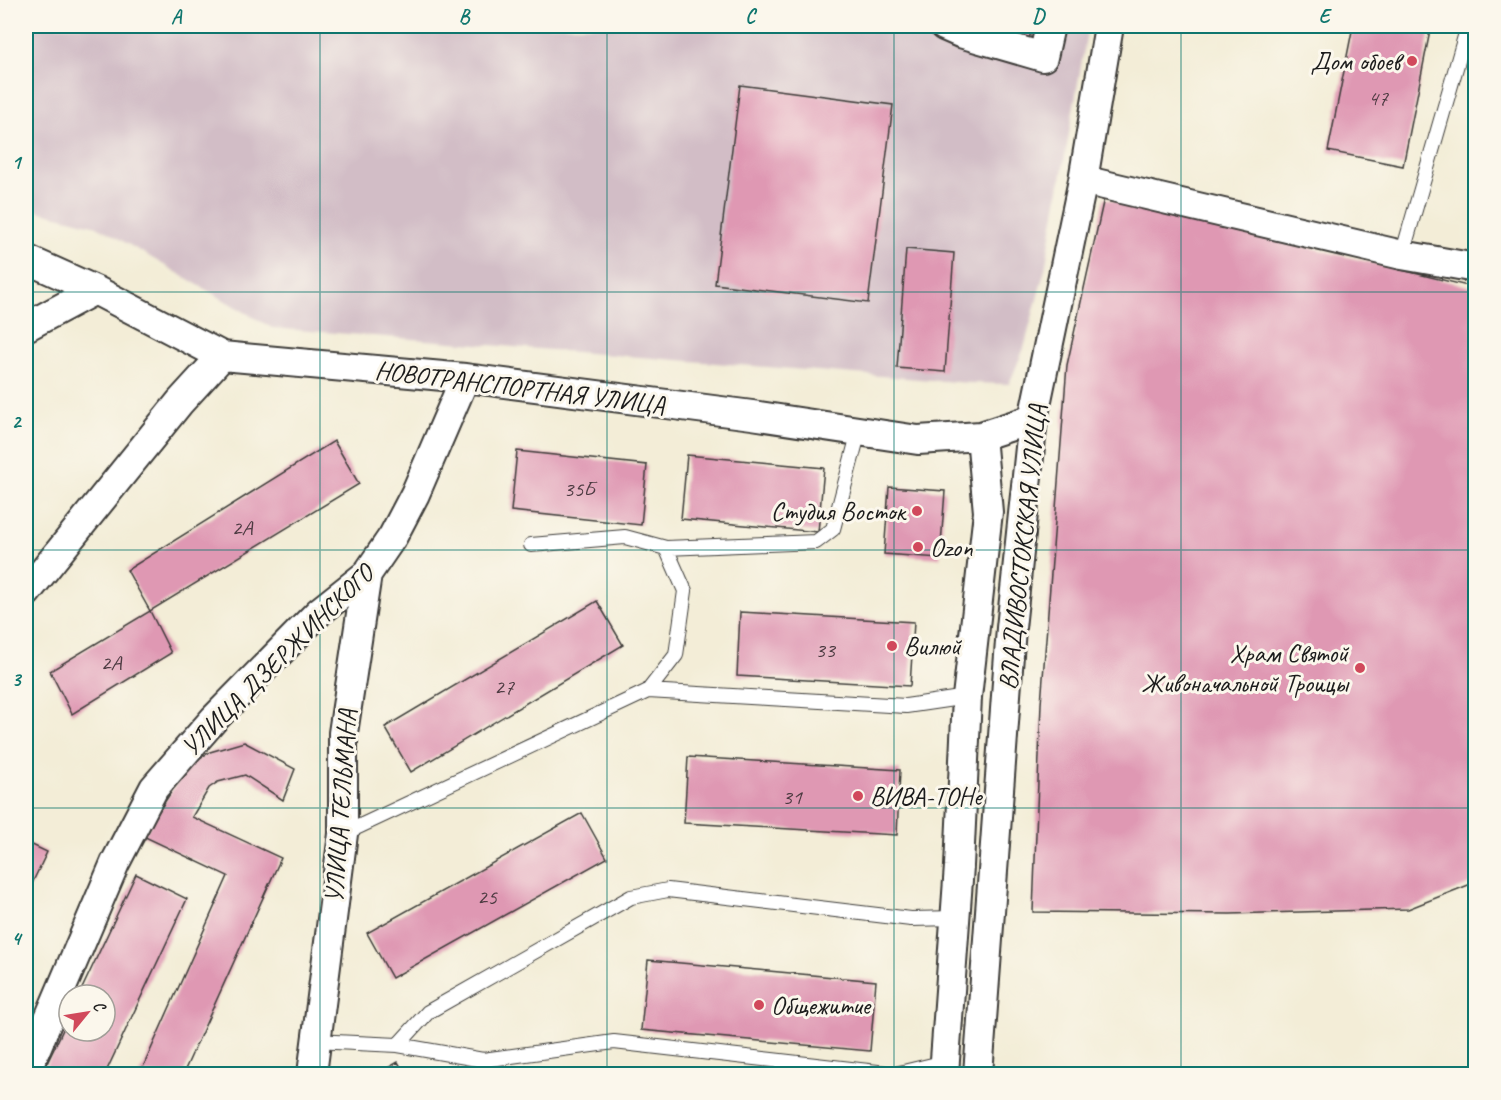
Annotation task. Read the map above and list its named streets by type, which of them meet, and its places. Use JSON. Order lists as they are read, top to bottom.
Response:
{
  "streets": {
    "street": [
      "НОВОТРАНСПОРТНАЯ УЛИЦА",
      "ВЛАДИВОСТОКСКАЯ УЛИЦА",
      "УЛИЦА ДЗЕРЖИНСКОГО",
      "УЛИЦА ТЕЛЬМАНА"
    ]
  },
  "crossings": [
    ["НОВОТРАНСПОРТНАЯ УЛИЦА", "ВЛАДИВОСТОКСКАЯ УЛИЦА"],
    ["НОВОТРАНСПОРТНАЯ УЛИЦА", "УЛИЦА ДЗЕРЖИНСКОГО"],
    ["УЛИЦА ДЗЕРЖИНСКОГО", "УЛИЦА ТЕЛЬМАНА"]
  ],
  "places": [
    "Дом обоев",
    "Студия Восток",
    "Ozon",
    "Вилюй",
    "Храм Святой Живоначальной Троицы",
    "ВИВА-ТОНе",
    "Общежитие"
  ],
  "house_numbers": [
    "47",
    "35Б",
    "2А",
    "33",
    "2А",
    "27",
    "31",
    "25"
  ],
  "north": "top right",
  "grid": {
    "columns": [
      "A",
      "B",
      "C",
      "D",
      "E"
    ],
    "rows": [
      "1",
      "2",
      "3",
      "4"
    ]
  }
}
